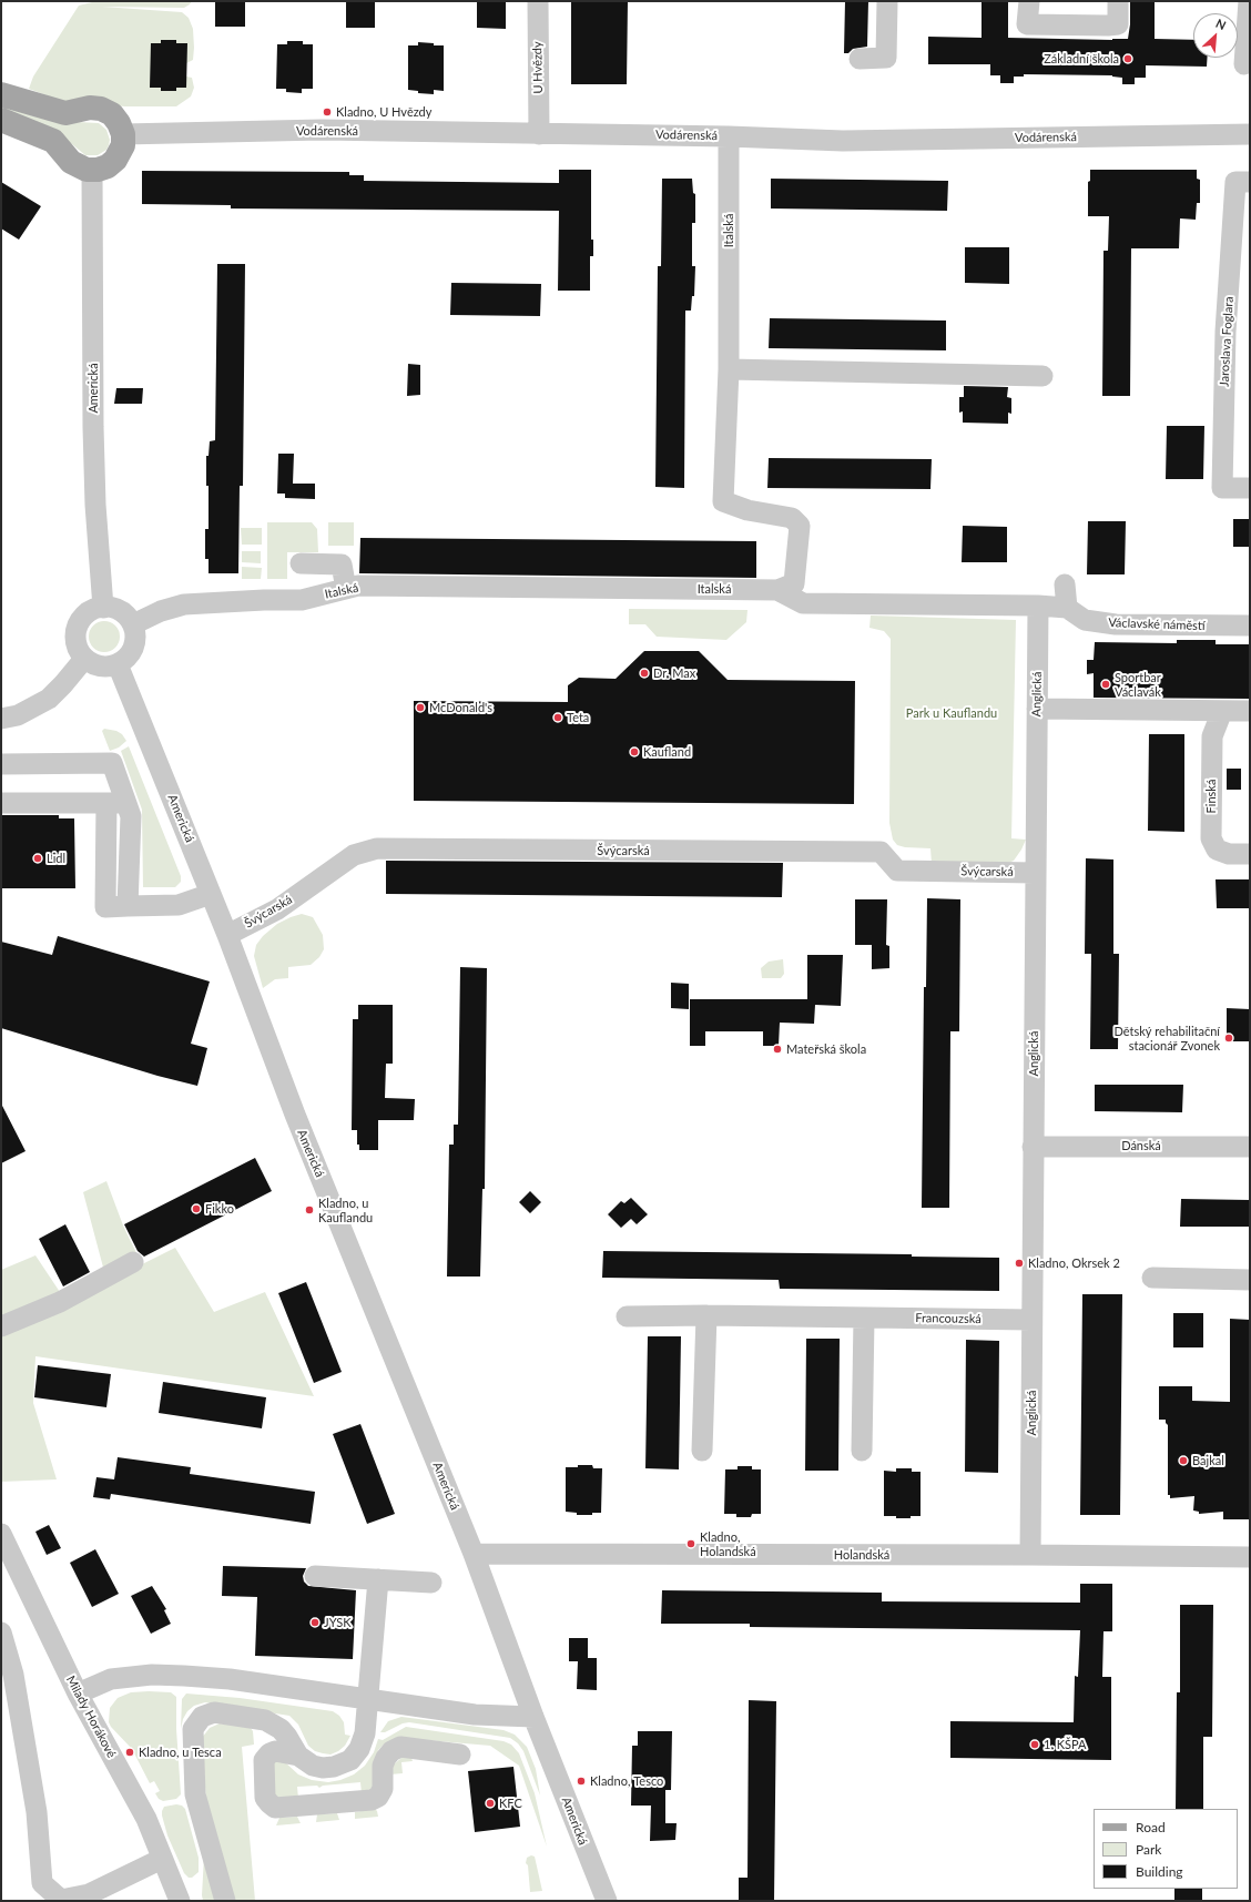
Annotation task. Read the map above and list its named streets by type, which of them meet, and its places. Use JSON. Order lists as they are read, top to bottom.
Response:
{
  "streets": {
    "street": [
      "U Hvězdy",
      "Vodárenská",
      "Italská",
      "Jaroslava Foglara",
      "Americká",
      "Václavské náměstí",
      "Anglická",
      "Finská",
      "Švýcarská",
      "Dánská",
      "Francouzská",
      "Holandská",
      "Milady Horákové"
    ]
  },
  "crossings": [
    ["U Hvězdy", "Vodárenská"],
    ["Vodárenská", "Italská"],
    ["Italská", "Americká"],
    ["Americká", "Švýcarská"],
    ["Americká", "Holandská"],
    ["Anglická", "Švýcarská"],
    ["Anglická", "Dánská"],
    ["Anglická", "Francouzská"],
    ["Anglická", "Holandská"]
  ],
  "parks": ["Park u Kauflandu"],
  "places": [
    "Základní škola",
    "Kladno, U Hvězdy",
    "Dr. Max",
    "Sportbar Václavák",
    "McDonald's",
    "Teta",
    "Kaufland",
    "Lidl",
    "Dětský rehabilitační stacionář Zvonek",
    "Mateřská škola",
    "Fikko",
    "Kladno, u Kauflandu",
    "Kladno, Okrsek 2",
    "Bajkal",
    "Kladno, Holandská",
    "JYSK",
    "1. KŠPA",
    "Kladno, u Tesca",
    "Kladno, Tesco",
    "KFC"
  ],
  "legend": ["Road", "Park", "Building"],
  "north": "top right"
}
